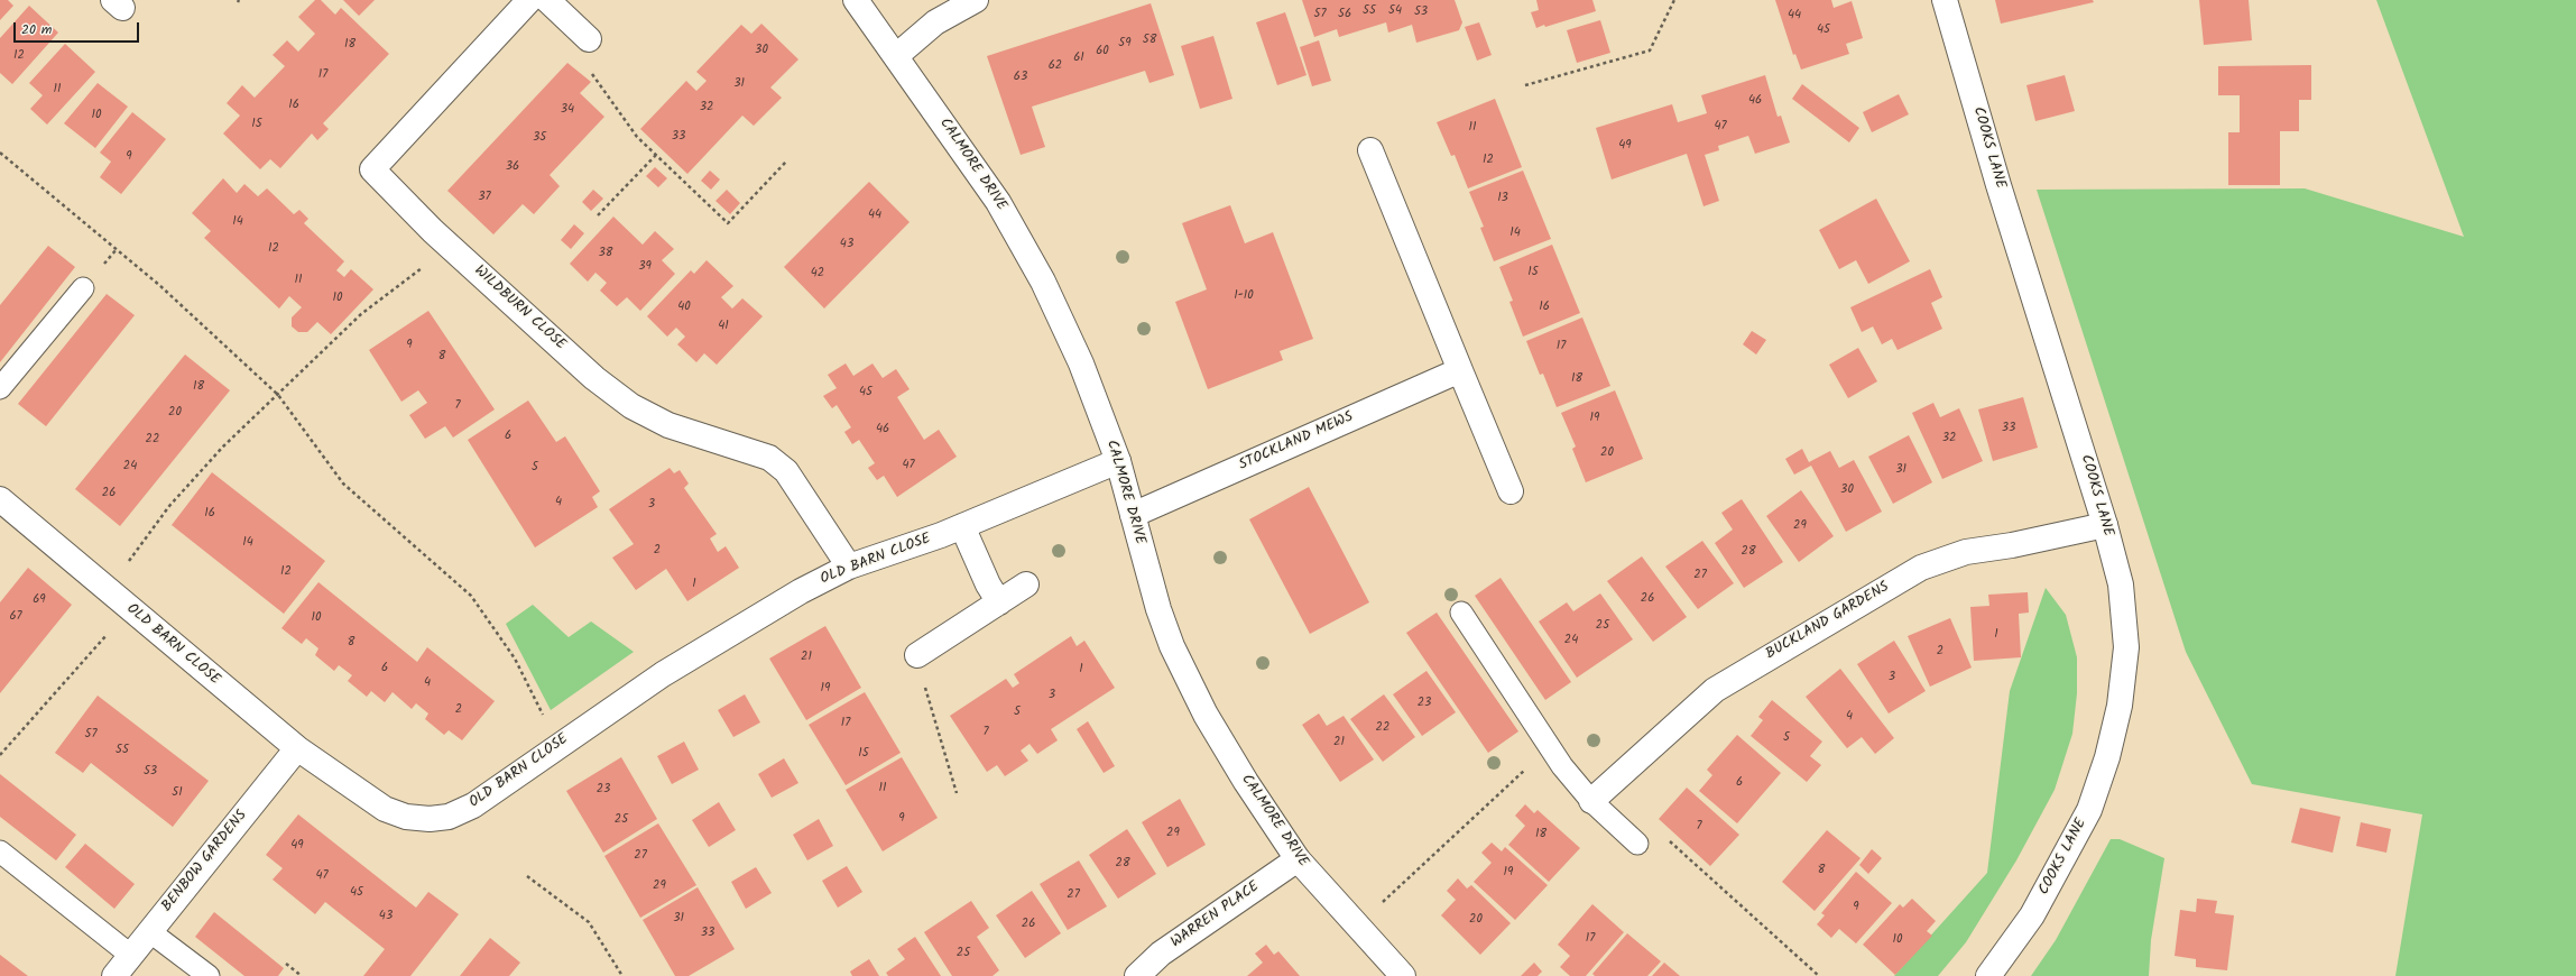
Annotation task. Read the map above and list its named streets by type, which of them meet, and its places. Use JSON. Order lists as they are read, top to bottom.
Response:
{
  "streets": {
    "street": [
      "COOKS LANE",
      "CALMORE DRIVE",
      "WILDBURN CLOSE",
      "STOCKLAND MEWS",
      "OLD BARN CLOSE",
      "BUCKLAND GARDENS",
      "BENBOW GARDENS",
      "WARREN PLACE"
    ]
  },
  "crossings": [
    ["COOKS LANE", "BUCKLAND GARDENS"],
    ["CALMORE DRIVE", "STOCKLAND MEWS"],
    ["CALMORE DRIVE", "OLD BARN CLOSE"],
    ["CALMORE DRIVE", "WARREN PLACE"],
    ["WILDBURN CLOSE", "OLD BARN CLOSE"],
    ["OLD BARN CLOSE", "BENBOW GARDENS"]
  ],
  "house_numbers": [
    "55",
    "54",
    "53",
    "57",
    "56",
    "44",
    "45",
    "58",
    "59",
    "18",
    "30",
    "60",
    "12",
    "61",
    "62",
    "17",
    "63",
    "31",
    "11",
    "46",
    "16",
    "32",
    "34",
    "10",
    "15",
    "47",
    "11",
    "33",
    "35",
    "49",
    "9",
    "12",
    "36",
    "37",
    "13",
    "44",
    "14",
    "14",
    "43",
    "12",
    "38",
    "39",
    "15",
    "42",
    "11",
    "1-10",
    "10",
    "40",
    "16",
    "41",
    "9",
    "17",
    "8",
    "18",
    "18",
    "45",
    "7",
    "20",
    "19",
    "33",
    "46",
    "6",
    "32",
    "22",
    "20",
    "47",
    "24",
    "5",
    "31",
    "30",
    "26",
    "4",
    "3",
    "16",
    "29",
    "14",
    "2",
    "28",
    "12",
    "27",
    "1",
    "26",
    "69",
    "67",
    "10",
    "25",
    "1",
    "24",
    "8",
    "2",
    "21",
    "6",
    "1",
    "3",
    "4",
    "19",
    "3",
    "23",
    "2",
    "5",
    "4",
    "17",
    "22",
    "7",
    "57",
    "5",
    "21",
    "55",
    "15",
    "53",
    "6",
    "11",
    "23",
    "51",
    "9",
    "25",
    "7",
    "29",
    "18",
    "49",
    "27",
    "28",
    "8",
    "19",
    "47",
    "29",
    "45",
    "27",
    "9",
    "43",
    "31",
    "20",
    "26",
    "33",
    "17",
    "10",
    "25"
  ],
  "scale_bar": "20 m"
}
